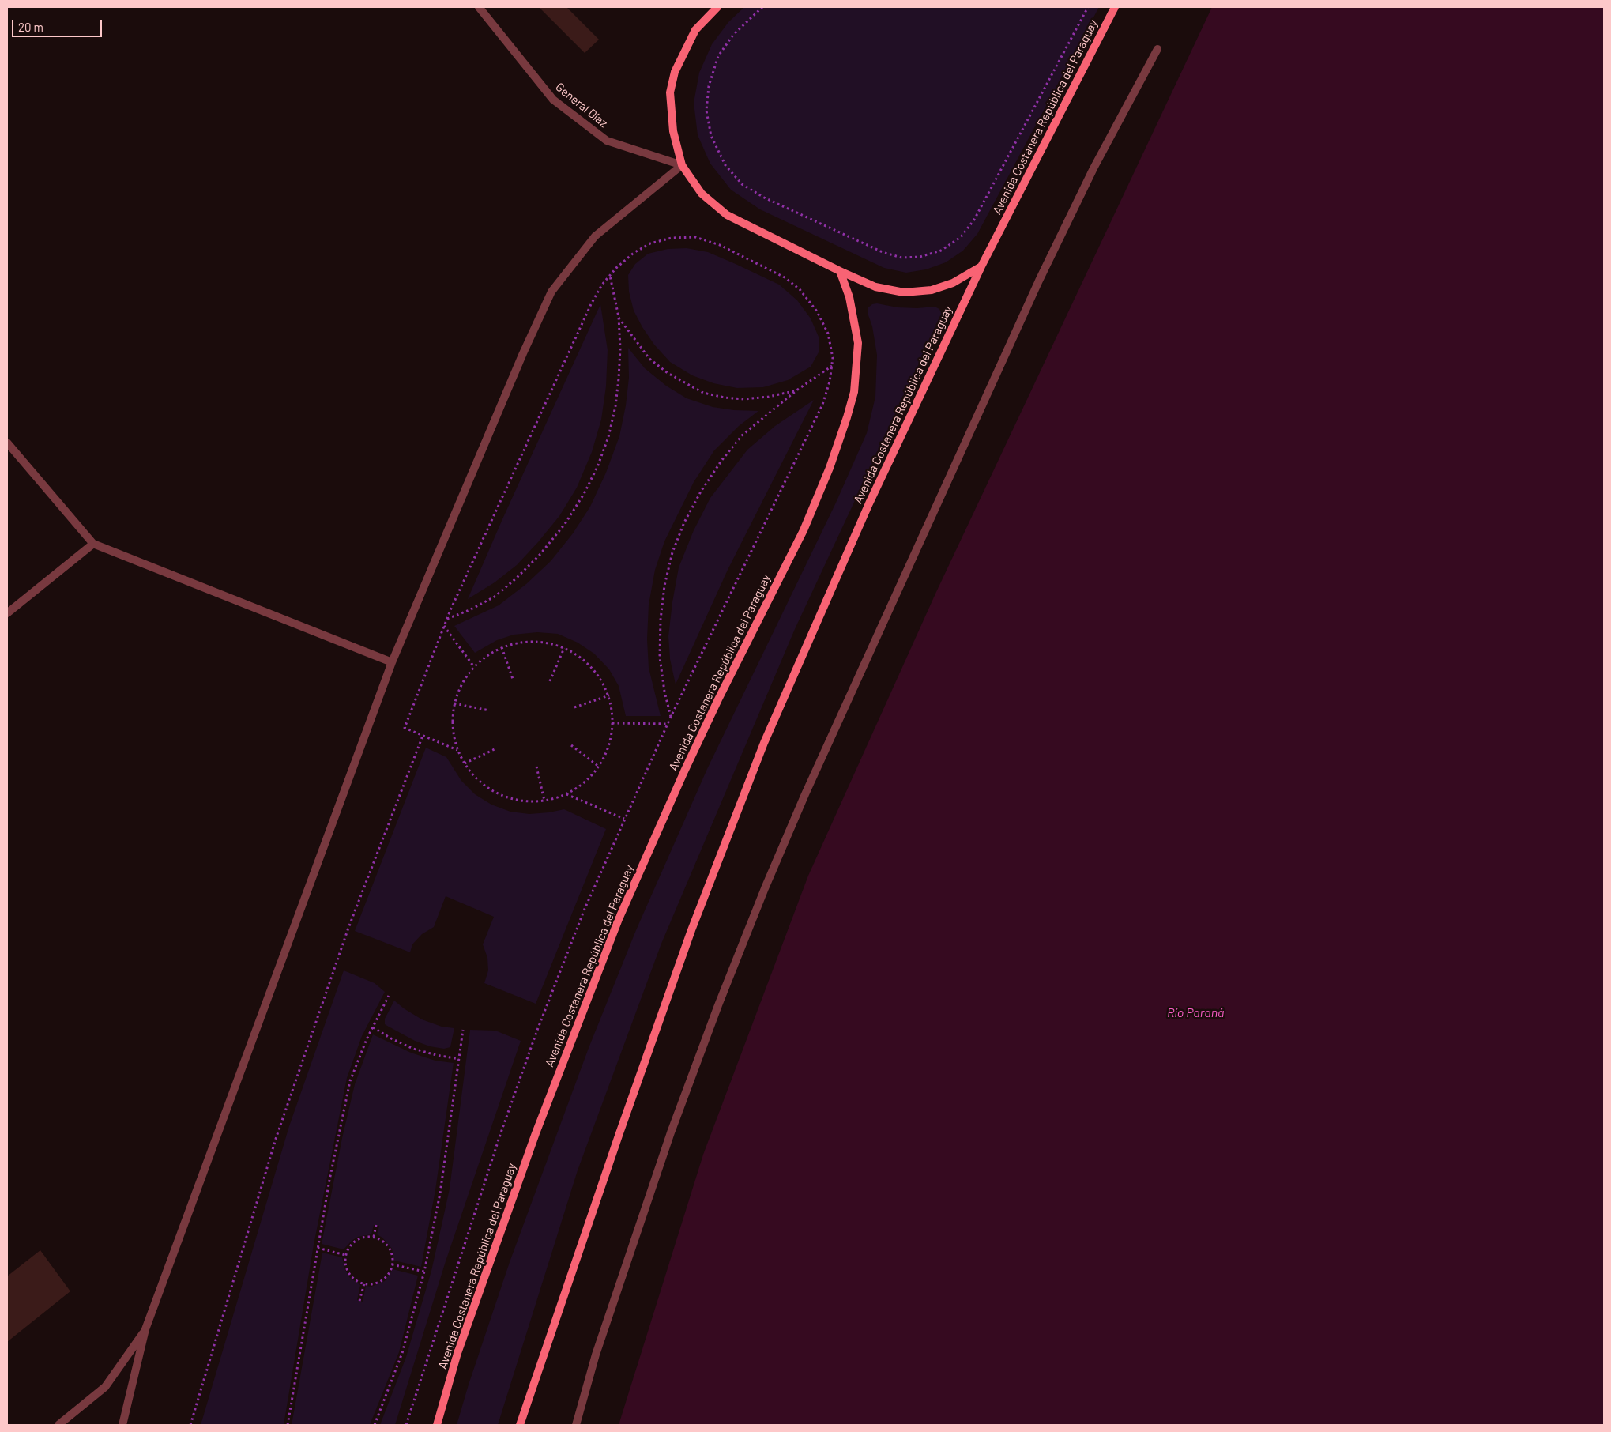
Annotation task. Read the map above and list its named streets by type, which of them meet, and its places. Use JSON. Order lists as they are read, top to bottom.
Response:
{
  "streets": {
    "main road": ["Avenida Costanera República del Paraguay"],
    "street": ["General Díaz"]
  },
  "water": ["Río Paraná"],
  "scale_bar": "20 m"
}
